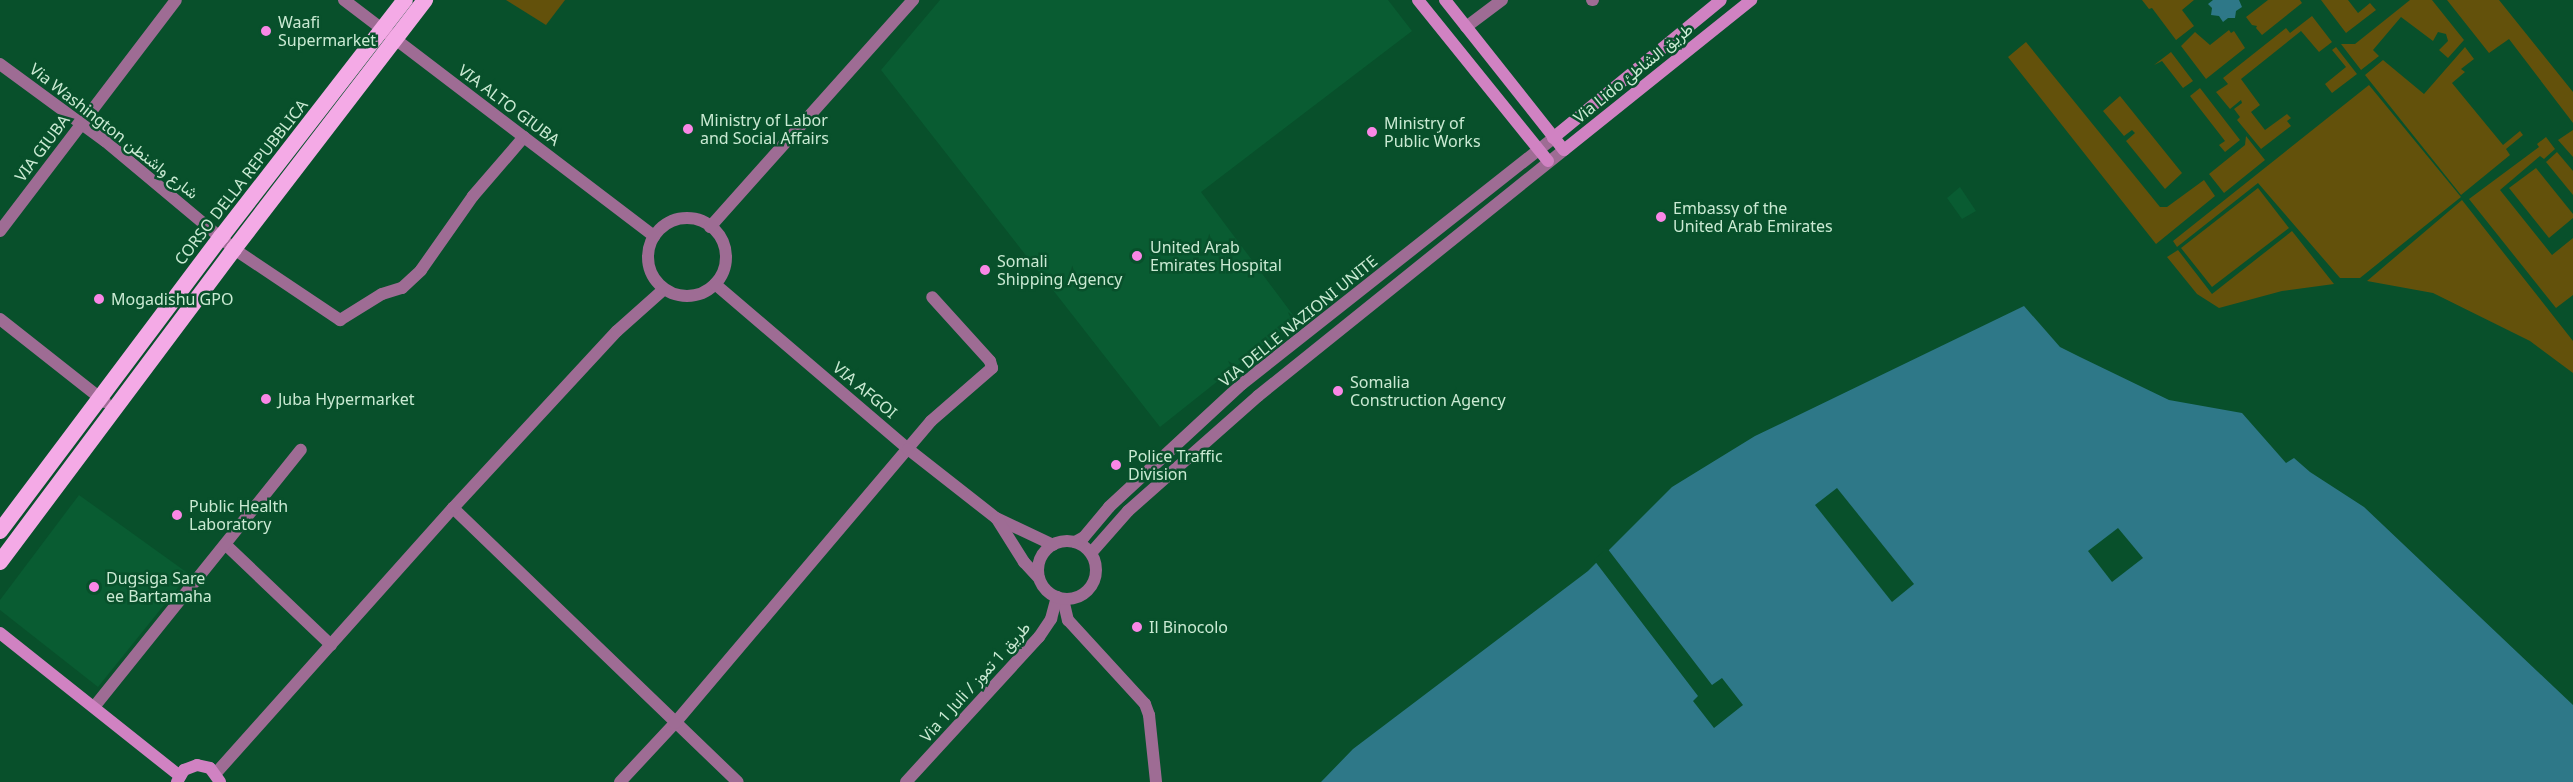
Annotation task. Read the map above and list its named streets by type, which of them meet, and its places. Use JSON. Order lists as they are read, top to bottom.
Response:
{
  "streets": {
    "highway": ["CORSO DELLA REPUBBLICA"],
    "main road": ["Via Lido طريق الشاطئ"],
    "street": [
      "VIA ALTO GIUBA",
      "Via Washington شارع واشنطن",
      "VIA GIUBA",
      "VIA DELLE NAZIONI UNITE",
      "VIA AFGOI",
      "Via 1 Juli / طريق 1 تموز"
    ]
  },
  "crossings": [
    ["Via Lido طريق الشاطئ", "VIA DELLE NAZIONI UNITE"],
    ["VIA ALTO GIUBA", "Via Washington شارع واشنطن"],
    ["VIA ALTO GIUBA", "CORSO DELLA REPUBBLICA"],
    ["VIA ALTO GIUBA", "VIA AFGOI"],
    ["Via Washington شارع واشنطن", "VIA GIUBA"],
    ["Via Washington شارع واشنطن", "CORSO DELLA REPUBBLICA"],
    ["VIA DELLE NAZIONI UNITE", "Via 1 Juli / طريق 1 تموز"]
  ],
  "places": [
    "Waafi Supermarket",
    "Ministry of Labor and Social Affairs",
    "Ministry of Public Works",
    "Embassy of the United Arab Emirates",
    "United Arab Emirates Hospital",
    "Somali Shipping Agency",
    "Mogadishu GPO",
    "Somalia Construction Agency",
    "Juba Hypermarket",
    "Police Traffic Division",
    "Public Health Laboratory",
    "Dugsiga Sare ee Bartamaha",
    "Il Binocolo"
  ]
}
